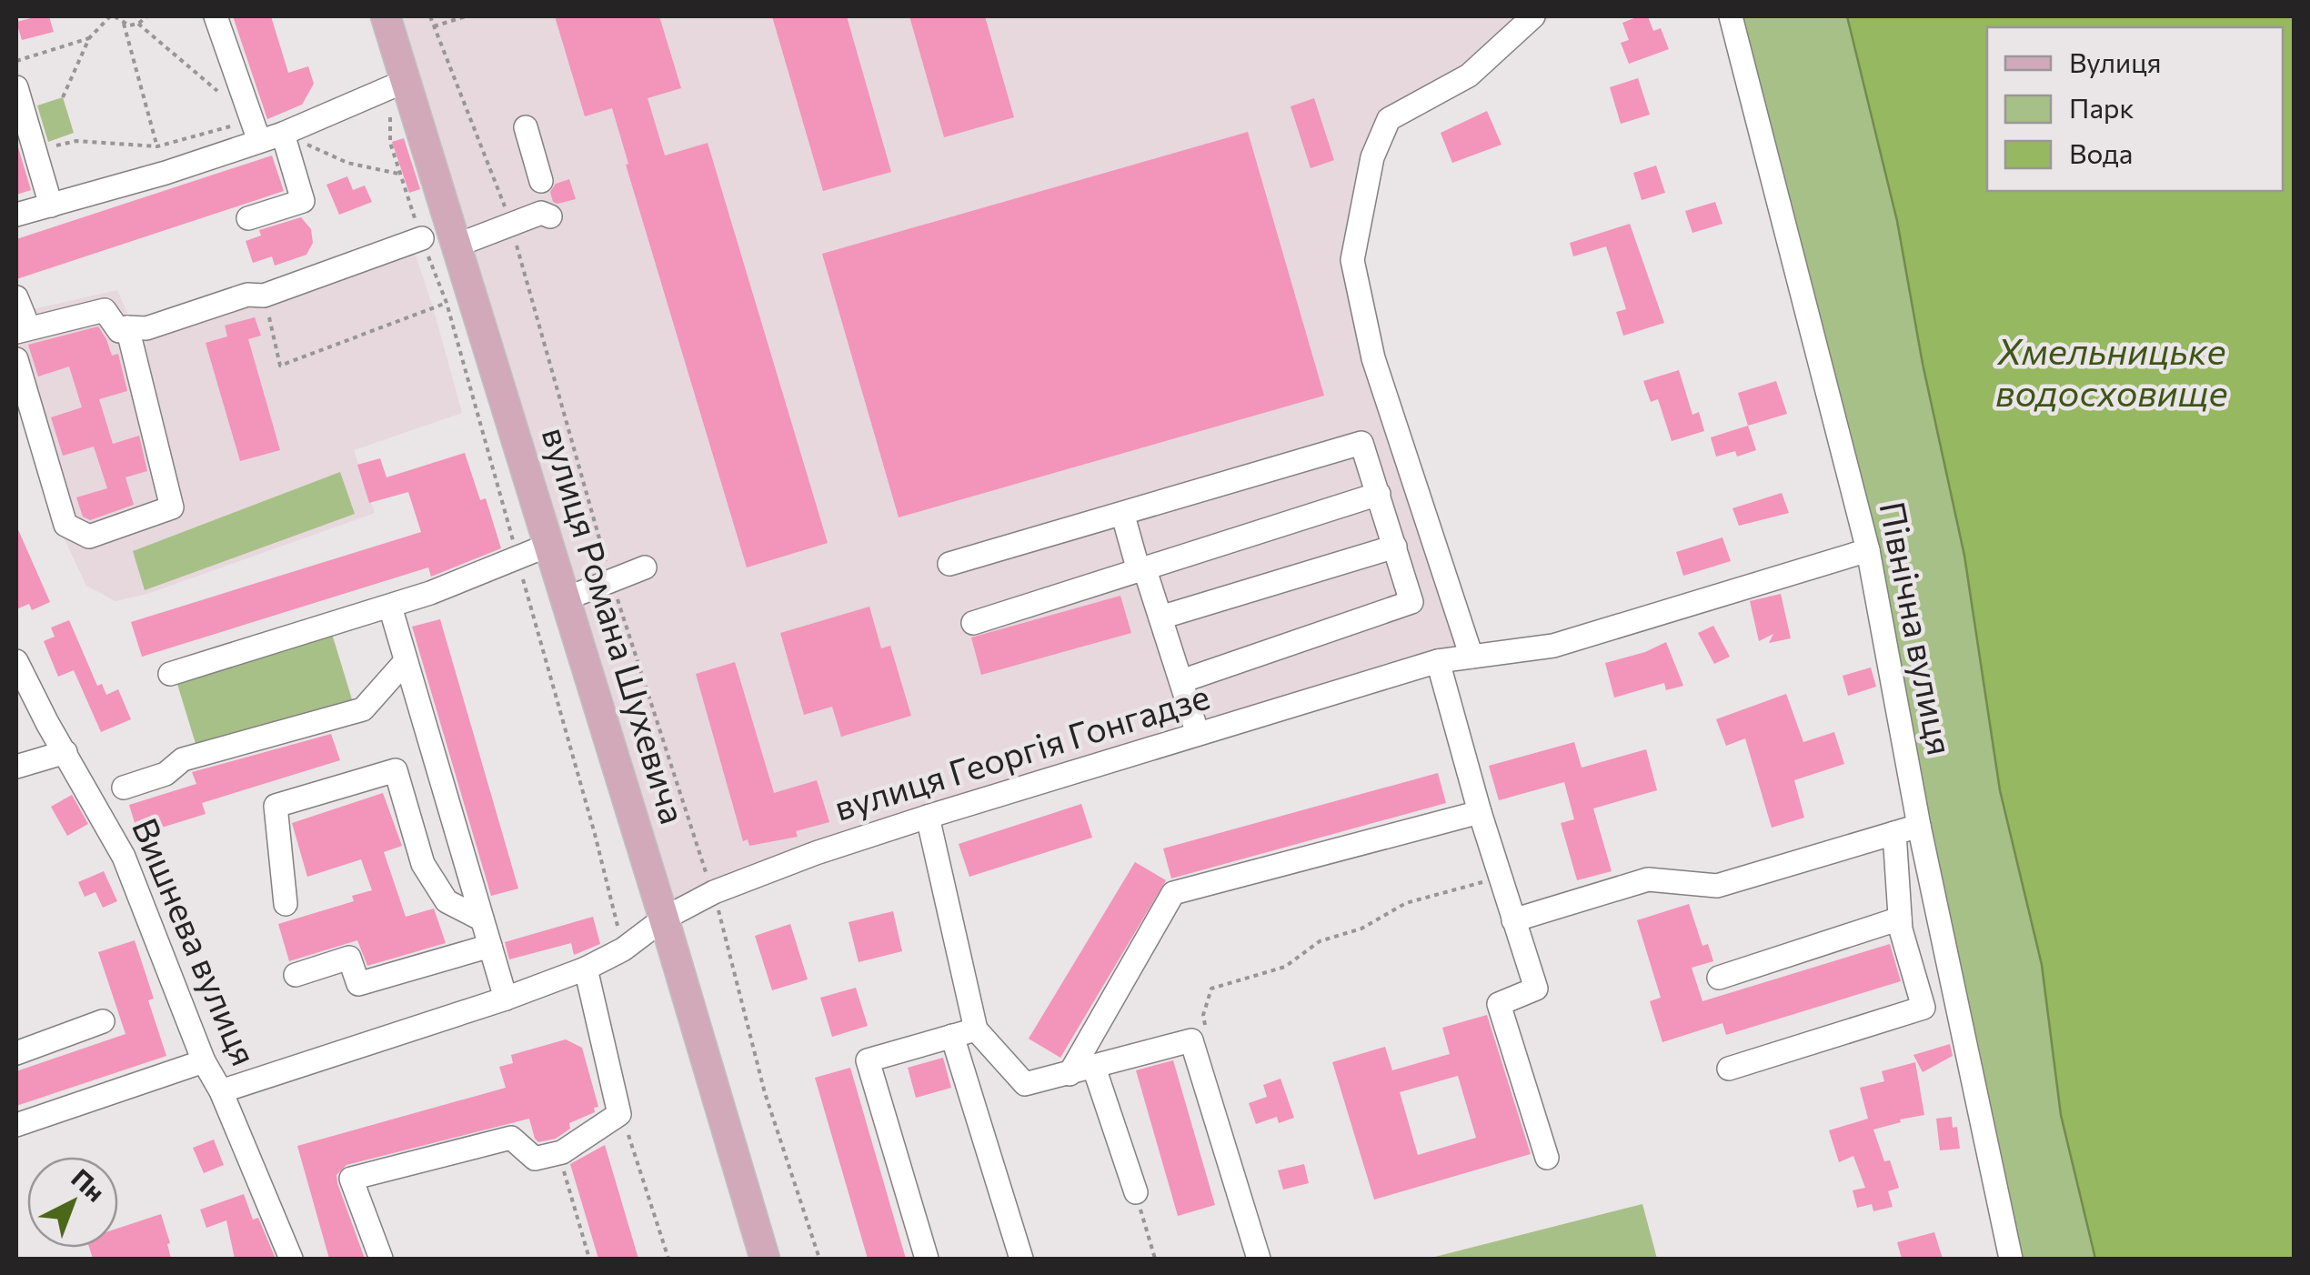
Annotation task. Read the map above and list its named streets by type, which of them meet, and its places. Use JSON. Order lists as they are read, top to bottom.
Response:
{
  "streets": {
    "main road": ["вулиця Романа Шухевича"],
    "street": ["Північна вулиця", "вулиця Георгія Гонгадзе", "Вишнева вулиця"]
  },
  "crossings": [
    ["вулиця Романа Шухевича", "вулиця Георгія Гонгадзе"],
    ["Північна вулиця", "вулиця Георгія Гонгадзе"],
    ["вулиця Георгія Гонгадзе", "Вишнева вулиця"]
  ],
  "water": ["Хмельницьке водосховище"],
  "legend": ["Вулиця", "Парк", "Вода"],
  "north": "top right"
}
